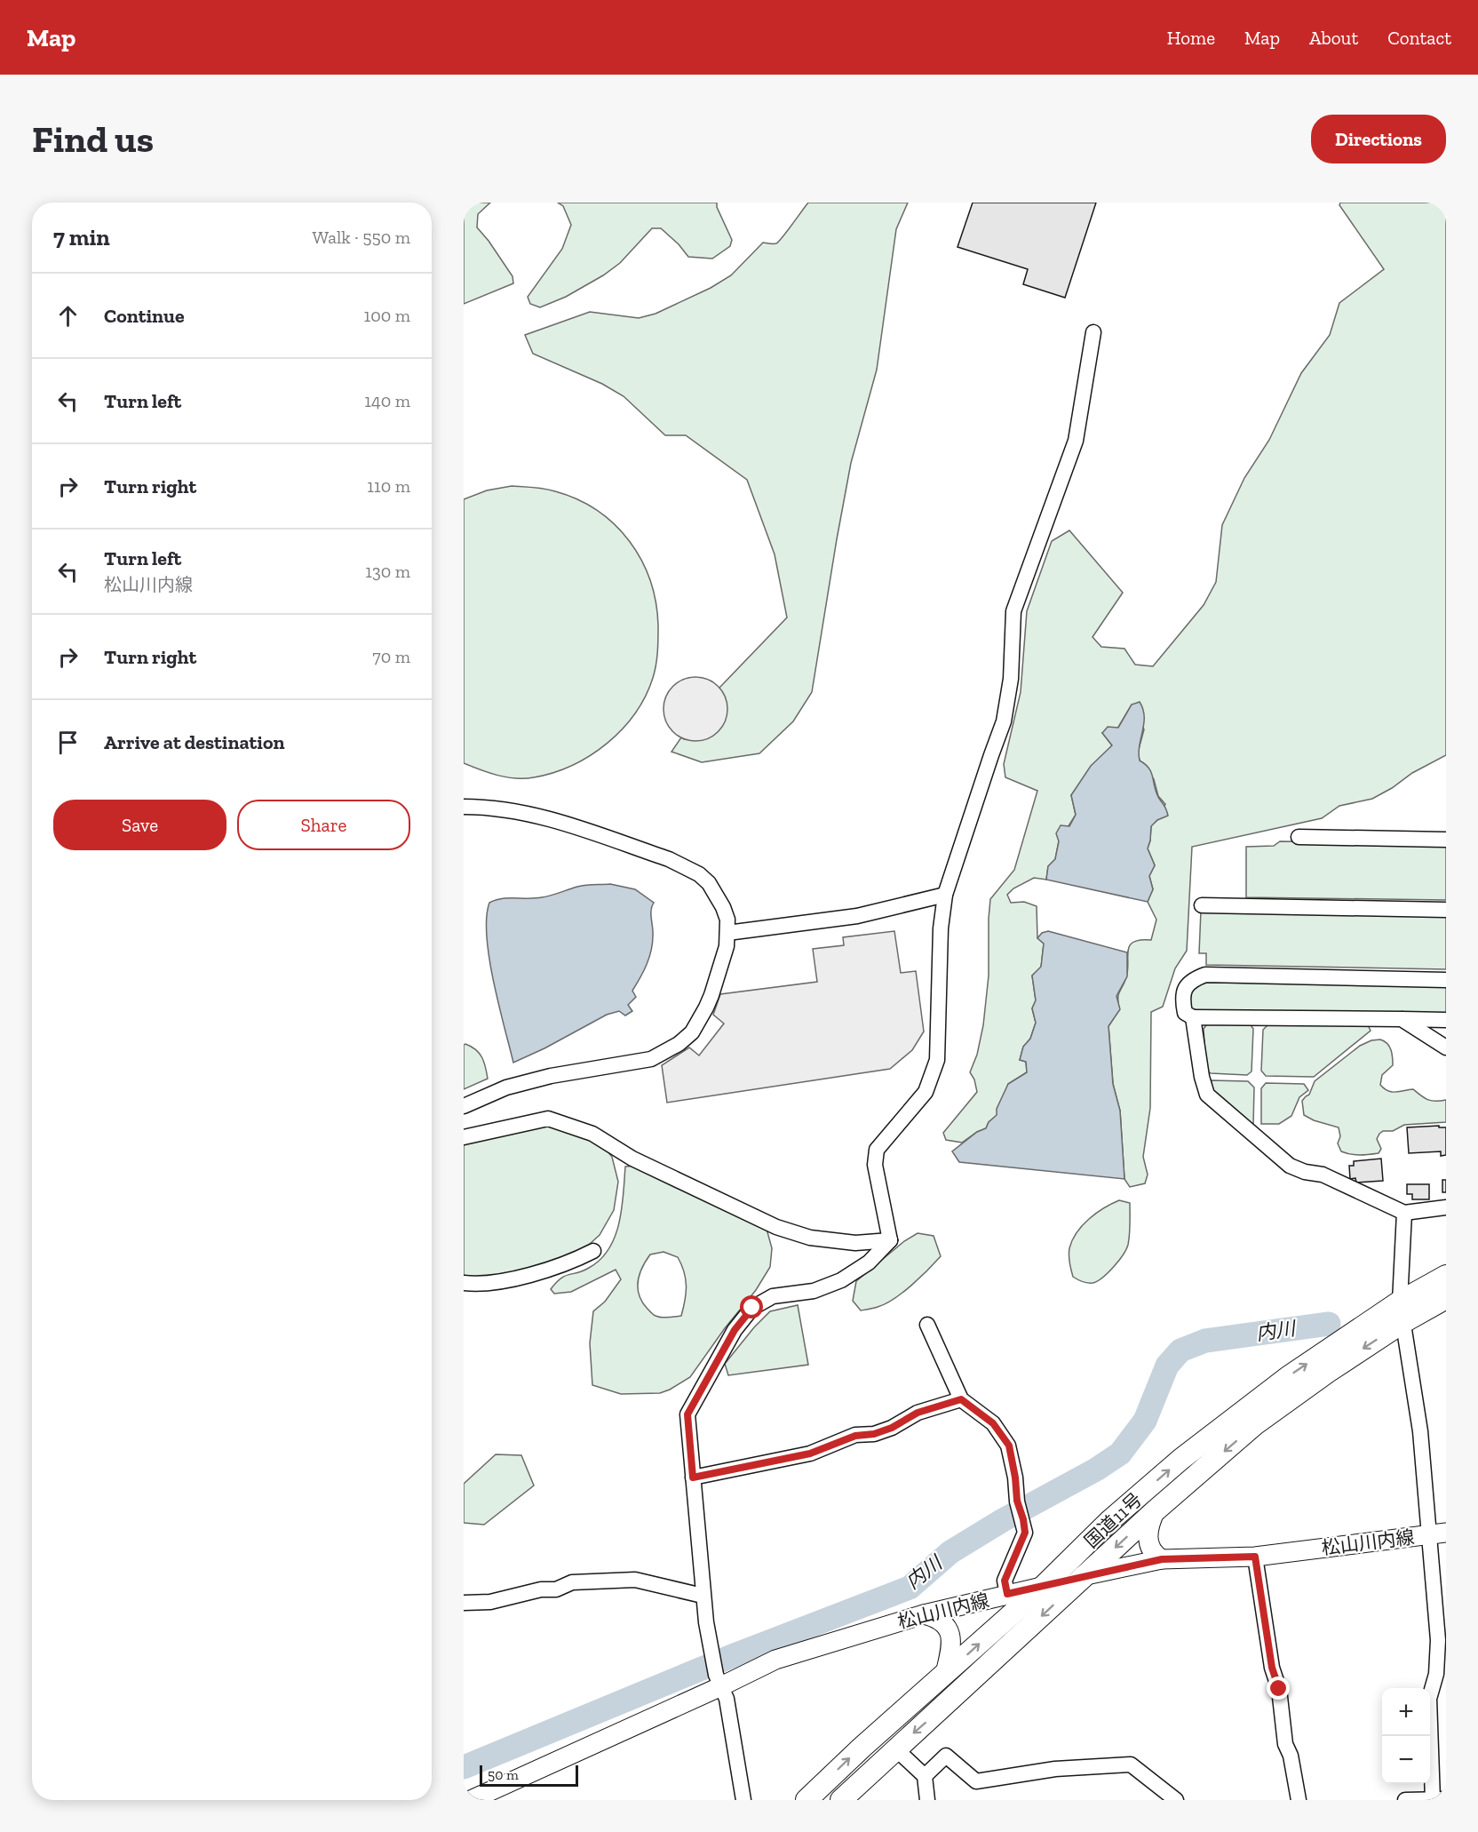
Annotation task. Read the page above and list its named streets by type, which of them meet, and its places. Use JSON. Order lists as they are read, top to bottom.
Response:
{
  "streets": {
    "highway": ["国道11号"],
    "main road": ["松山川内線"]
  },
  "crossings": [
    ["国道11号", "松山川内線"]
  ],
  "water": ["内川"],
  "scale_bar": "50 m",
  "page": {
    "header": "Map",
    "nav": [
      "Home",
      "Map",
      "About",
      "Contact"
    ],
    "buttons": [
      "Directions",
      ["Save", "Share"]
    ],
    "title": "Find us",
    "heading": ["7 min", "Walk · 550 m"],
    "list": [
      ["Continue", "100 m"],
      ["Turn left", "140 m"],
      ["Turn right", "110 m"],
      ["Turn left", "松山川内線", "130 m"],
      ["Turn right", "70 m"],
      "Arrive at destination"
    ],
    "map_buttons": ["+", "−"],
    "scale": "50 m"
  }
}
